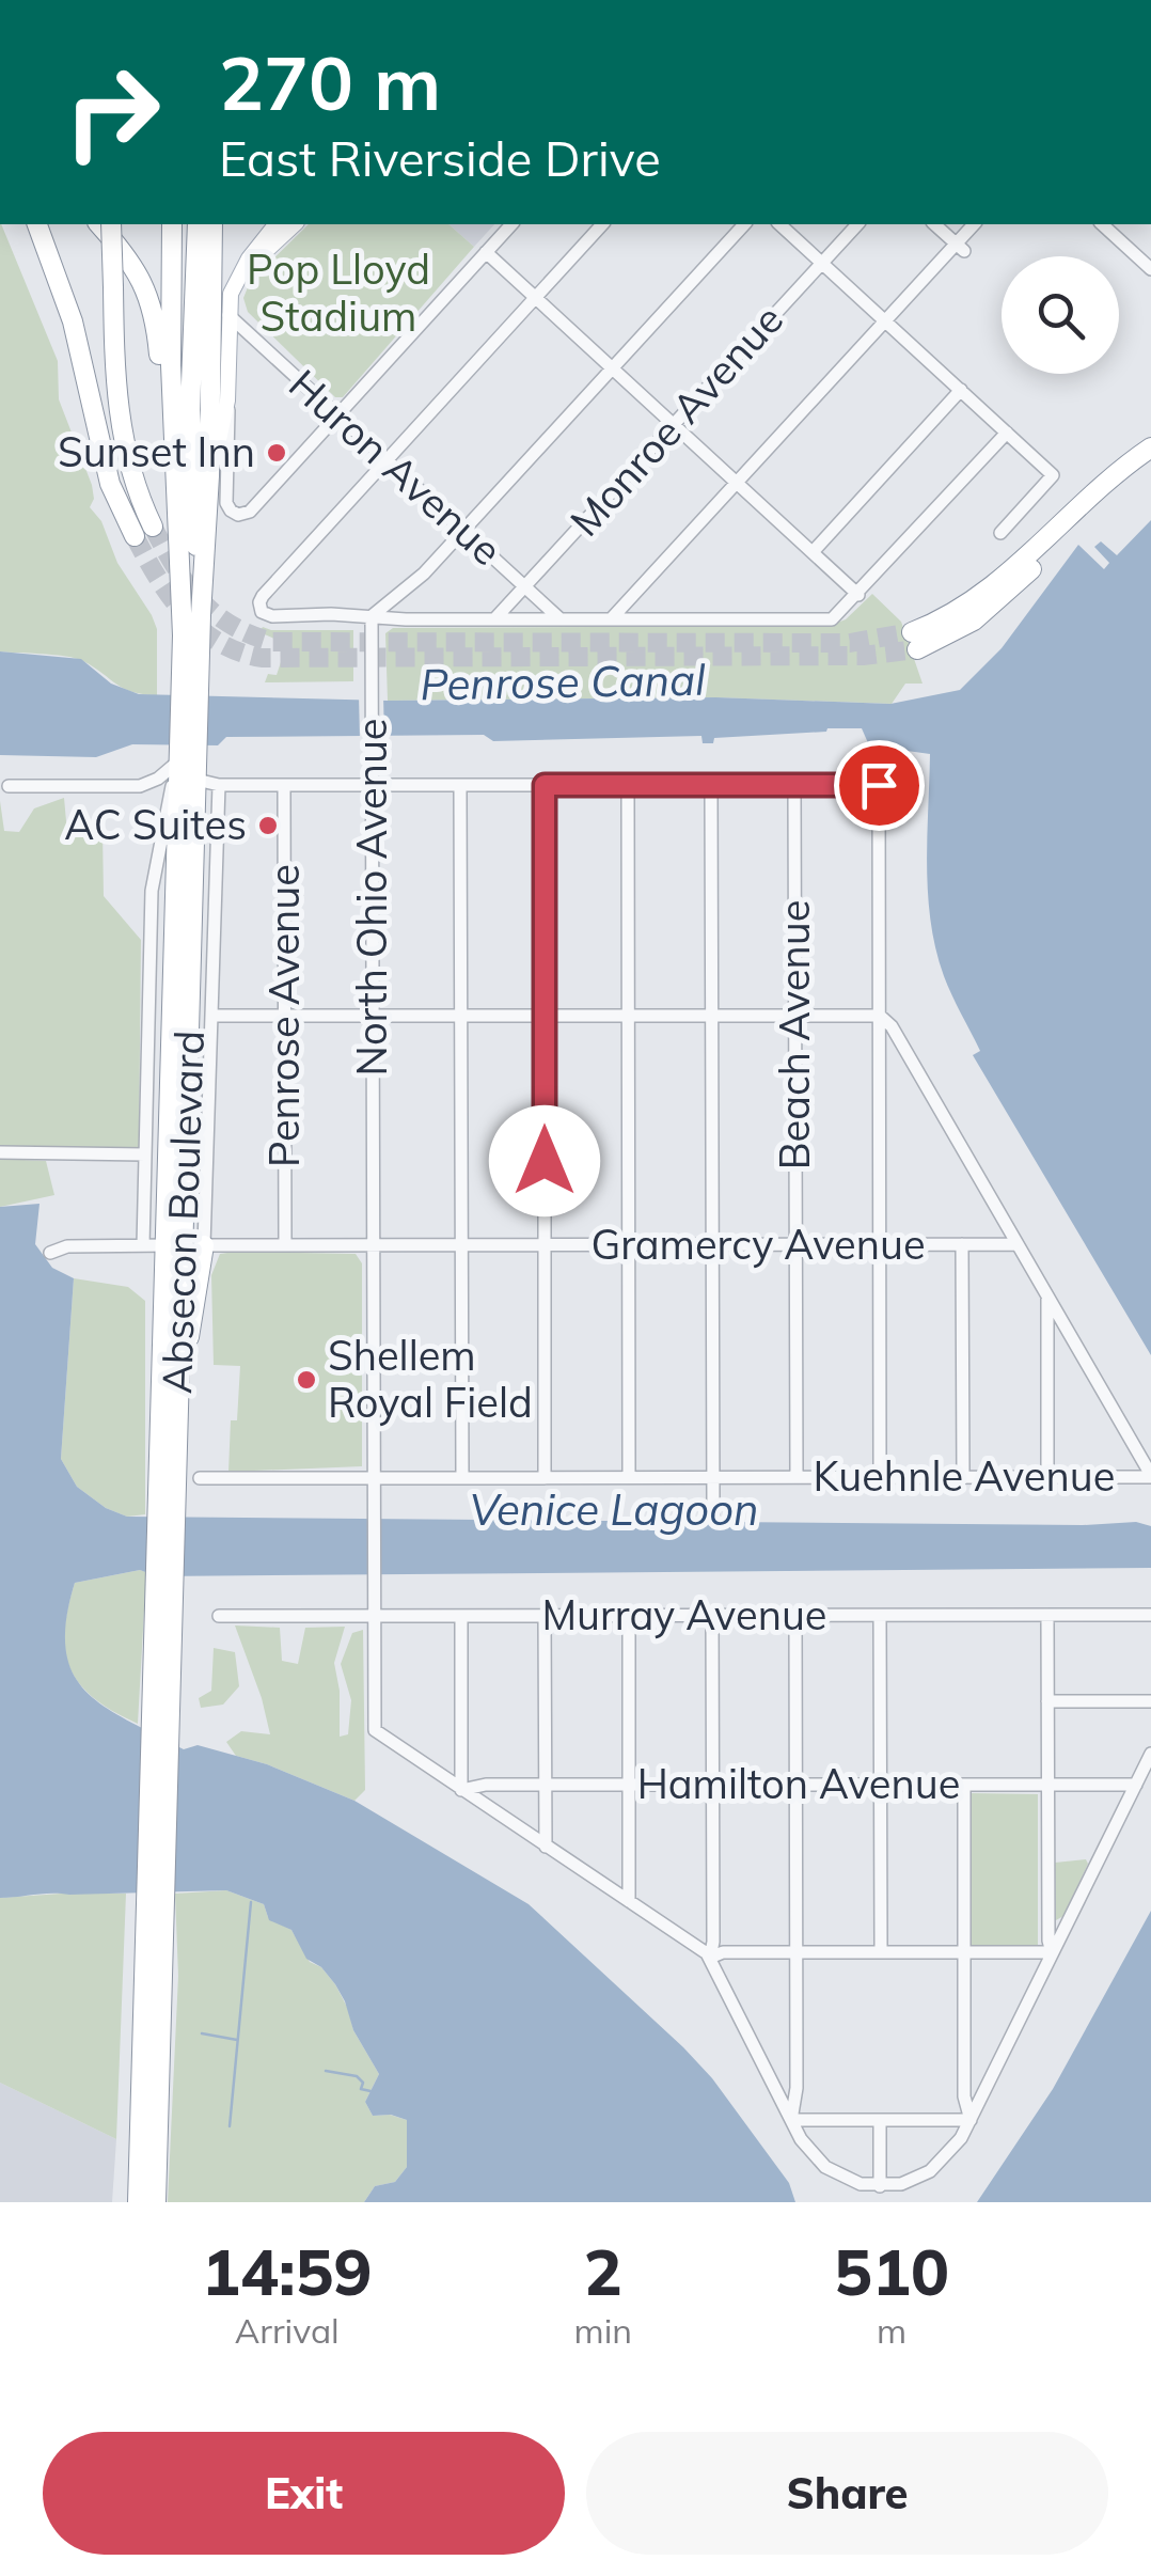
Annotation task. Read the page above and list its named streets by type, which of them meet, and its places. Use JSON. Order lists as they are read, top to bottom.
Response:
{
  "streets": {
    "highway": ["Absecon Boulevard"],
    "street": [
      "Monroe Avenue",
      "Huron Avenue",
      "North Ohio Avenue",
      "Penrose Avenue",
      "Beach Avenue",
      "Gramercy Avenue",
      "Kuehnle Avenue",
      "Murray Avenue",
      "Hamilton Avenue"
    ]
  },
  "crossings": [
    ["Monroe Avenue", "Huron Avenue"],
    ["North Ohio Avenue", "Gramercy Avenue"],
    ["North Ohio Avenue", "Kuehnle Avenue"],
    ["North Ohio Avenue", "Murray Avenue"],
    ["North Ohio Avenue", "Hamilton Avenue"],
    ["Penrose Avenue", "Gramercy Avenue"],
    ["Beach Avenue", "Gramercy Avenue"],
    ["Beach Avenue", "Kuehnle Avenue"],
    ["Absecon Boulevard", "Gramercy Avenue"]
  ],
  "water": ["Penrose Canal", "Venice Lagoon"],
  "parks": ["Pop Lloyd Stadium"],
  "places": ["Sunset Inn", "AC Suites", "Shellem Royal Field"],
  "page": {
    "turn": ["270 m", "East Riverside Drive"],
    "eta": [
      "14:59",
      "Arrival",
      "2",
      "min",
      "510",
      "m"
    ],
    "buttons": ["Exit", "Share"]
  }
}
